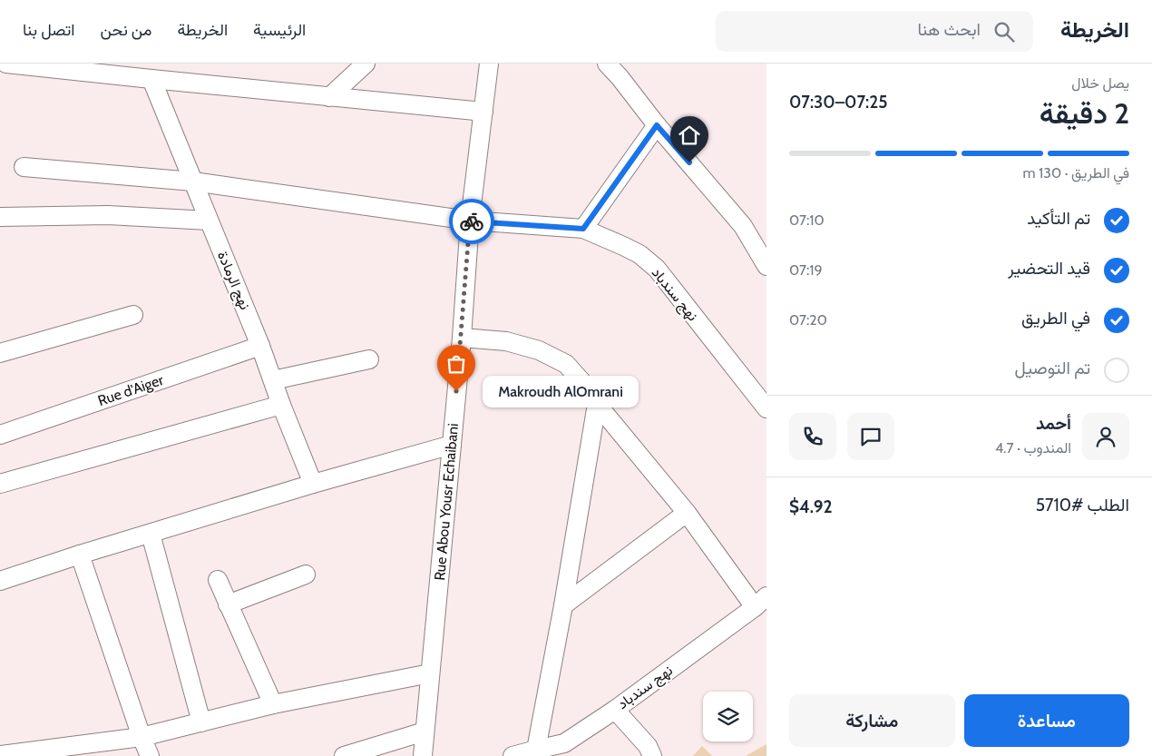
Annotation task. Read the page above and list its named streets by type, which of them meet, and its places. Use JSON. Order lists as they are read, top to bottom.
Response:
{
  "streets": {
    "street": [
      "نهج الرمادة",
      "نهج سندباد",
      "Rue d'Aiger",
      "Rue Abou Yousr Echaibani"
    ]
  },
  "crossings": [
    ["نهج الرمادة", "نهج سندباد"],
    ["نهج الرمادة", "Rue d'Aiger"],
    ["نهج سندباد", "Rue Abou Yousr Echaibani"]
  ],
  "places": ["Makroudh AlOmrani"],
  "page": {
    "header": "الخريطة",
    "search": "ابحث هنا",
    "nav": [
      "الرئيسية",
      "الخريطة",
      "من نحن",
      "اتصل بنا"
    ],
    "heading": ["2 دقيقة", "يصل خلال", "07:25–07:30"],
    "panel": [
      "أحمد",
      "المندوب · 4.7",
      "الطلب #5710",
      "$4.92"
    ],
    "bar": "في الطريق · 130 m",
    "list": [
      ["تم التأكيد", "07:10"],
      ["قيد التحضير", "07:19"],
      ["في الطريق", "07:20"],
      "تم التوصيل"
    ],
    "bubble": "Makroudh AlOmrani",
    "buttons": ["مساعدة", "مشاركة"]
  }
}
